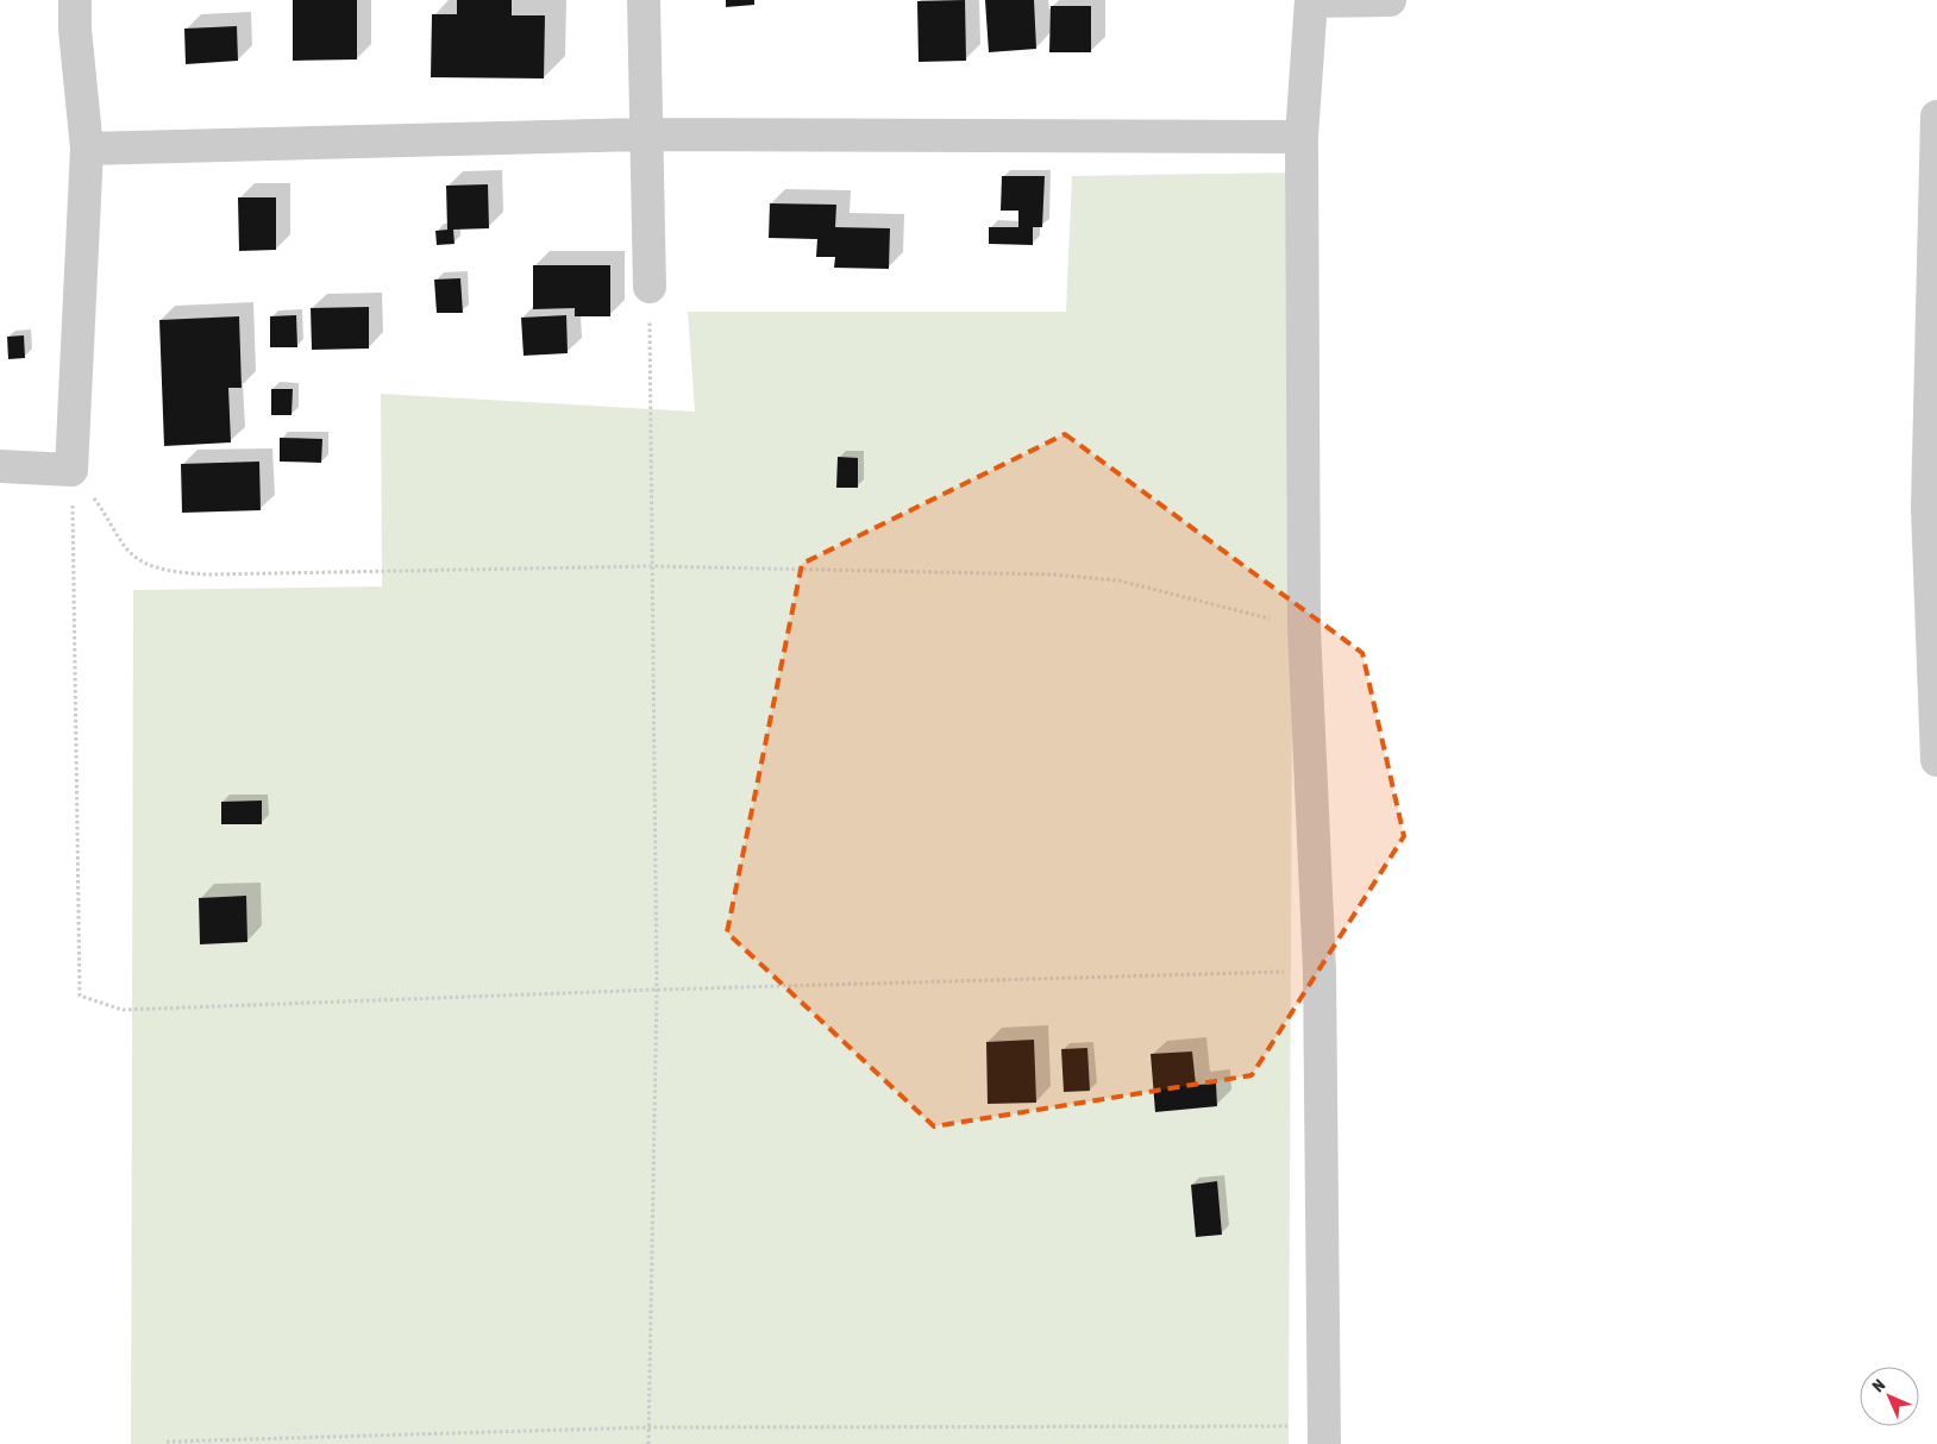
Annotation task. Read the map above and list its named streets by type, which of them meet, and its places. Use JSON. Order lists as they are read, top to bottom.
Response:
{
  "north": "top left"
}
